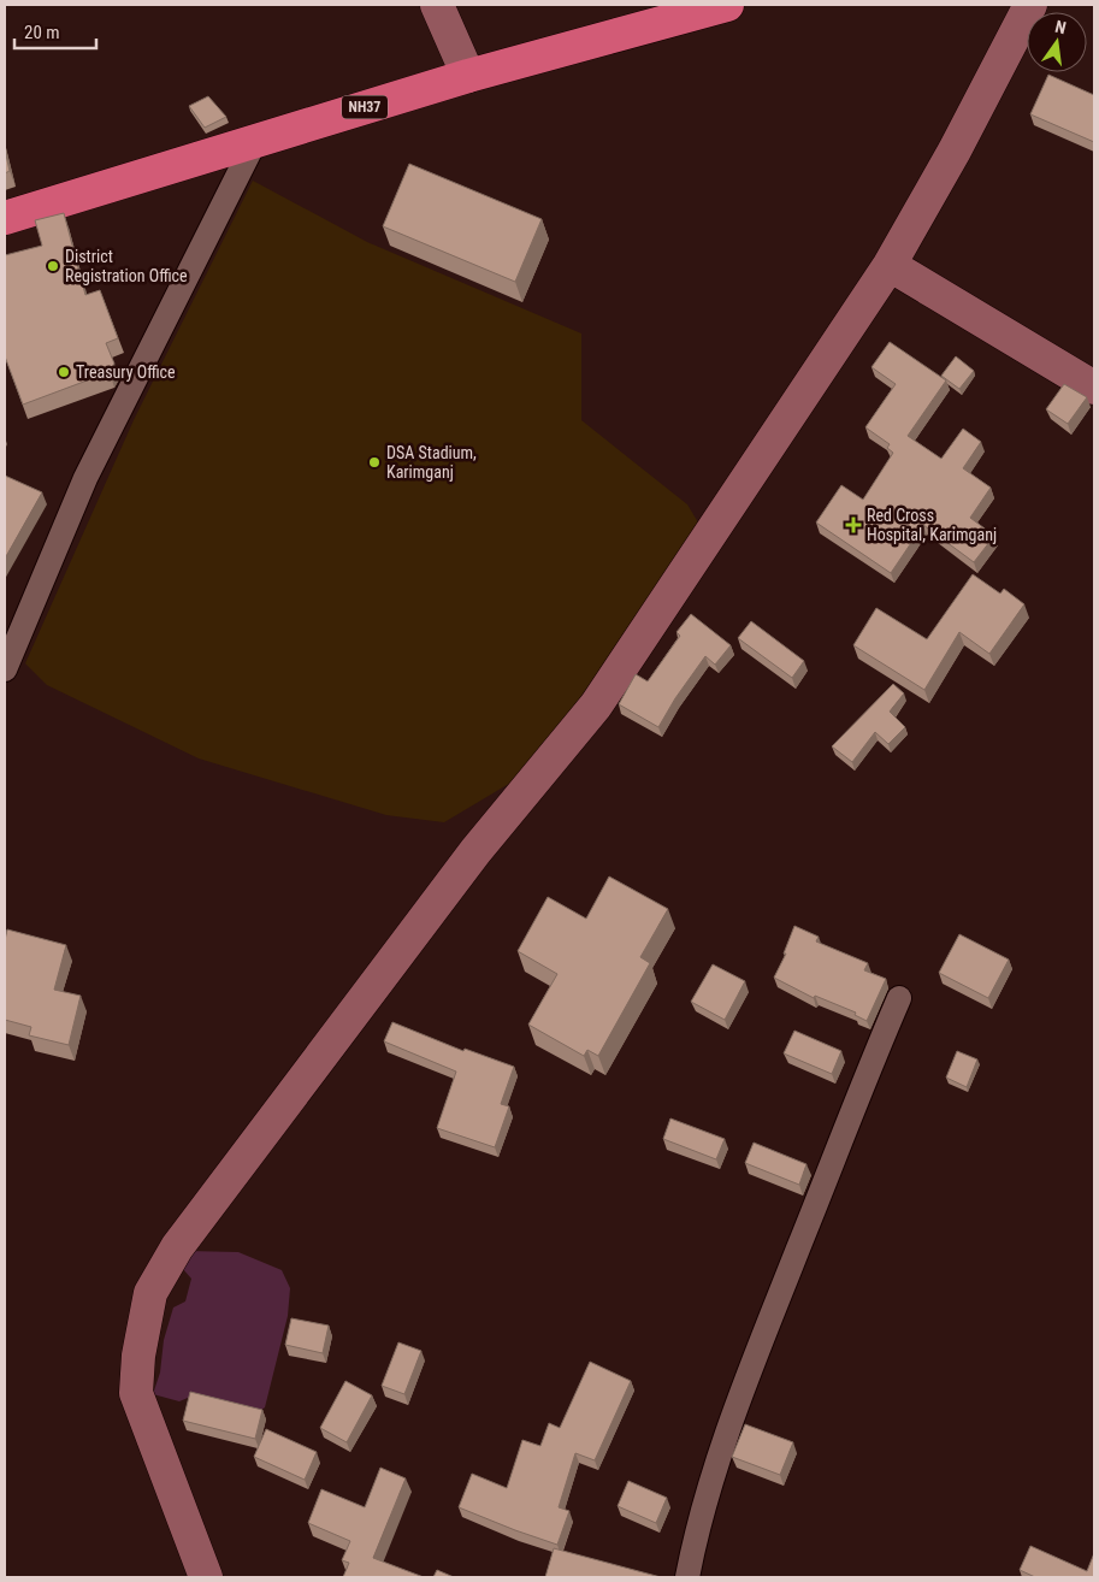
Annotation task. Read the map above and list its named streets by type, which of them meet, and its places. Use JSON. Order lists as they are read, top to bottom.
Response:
{
  "streets": {
    "highway": ["NH37"]
  },
  "places": {
    "other": ["District Registration Office", "Treasury Office", "DSA Stadium, Karimganj"],
    "health": ["Red Cross Hospital, Karimganj"]
  },
  "scale_bar": "20 m",
  "north": "top"
}
